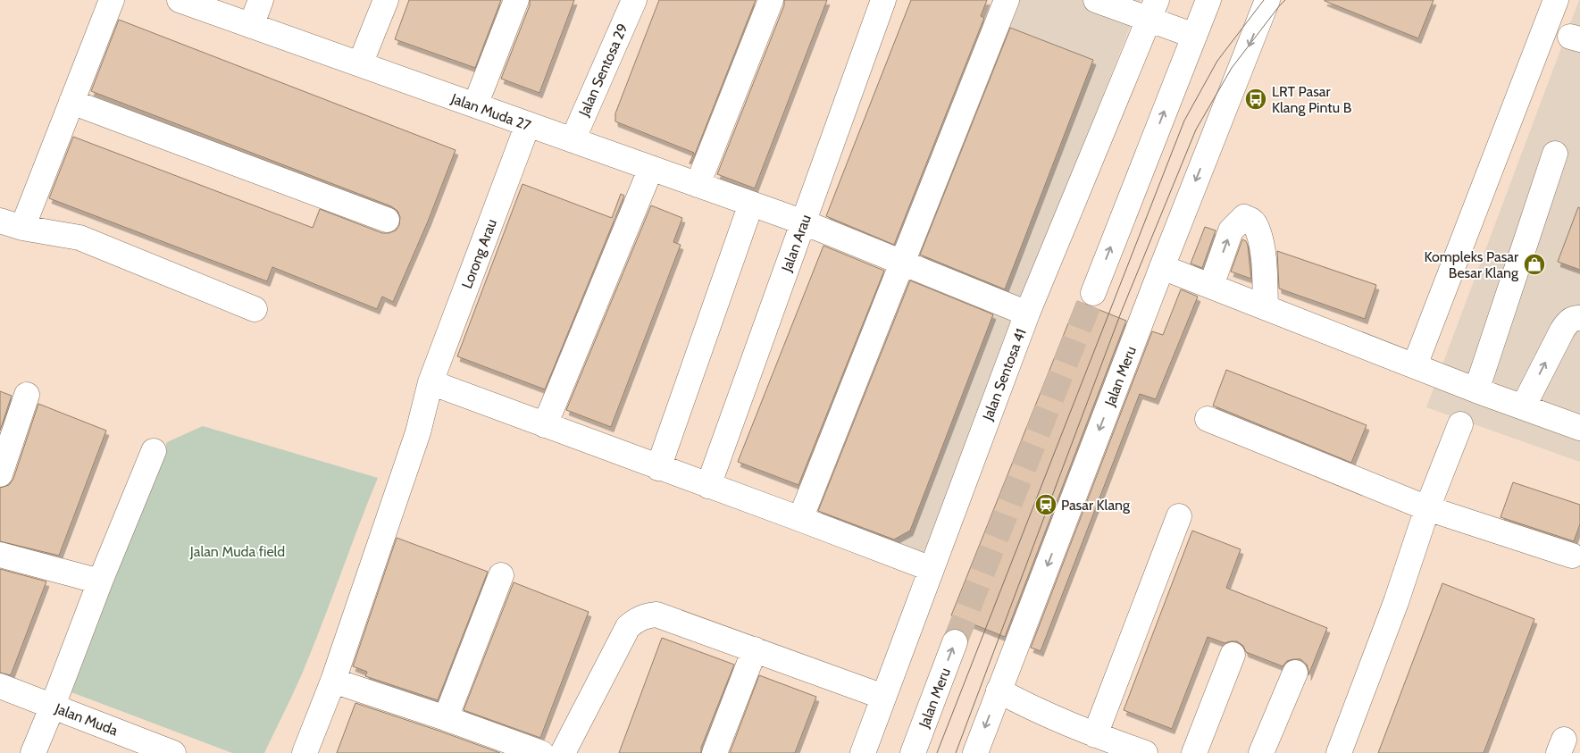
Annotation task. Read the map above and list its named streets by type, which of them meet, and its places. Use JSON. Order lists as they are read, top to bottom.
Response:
{
  "streets": {
    "main road": [
      "Jalan Sentosa 29",
      "Jalan Muda 27",
      "Jalan Arau",
      "Lorong Arau",
      "Jalan Sentosa 41",
      "Jalan Meru",
      "Jalan Muda"
    ]
  },
  "crossings": [
    ["Jalan Sentosa 29", "Jalan Muda 27"],
    ["Jalan Muda 27", "Jalan Arau"],
    ["Jalan Muda 27", "Lorong Arau"],
    ["Jalan Muda 27", "Jalan Sentosa 41"]
  ],
  "parks": ["Jalan Muda field"],
  "places": {
    "bus stop": ["LRT Pasar Klang Pintu B"],
    "shop": ["Kompleks Pasar Besar Klang"],
    "station": ["Pasar Klang"]
  }
}
